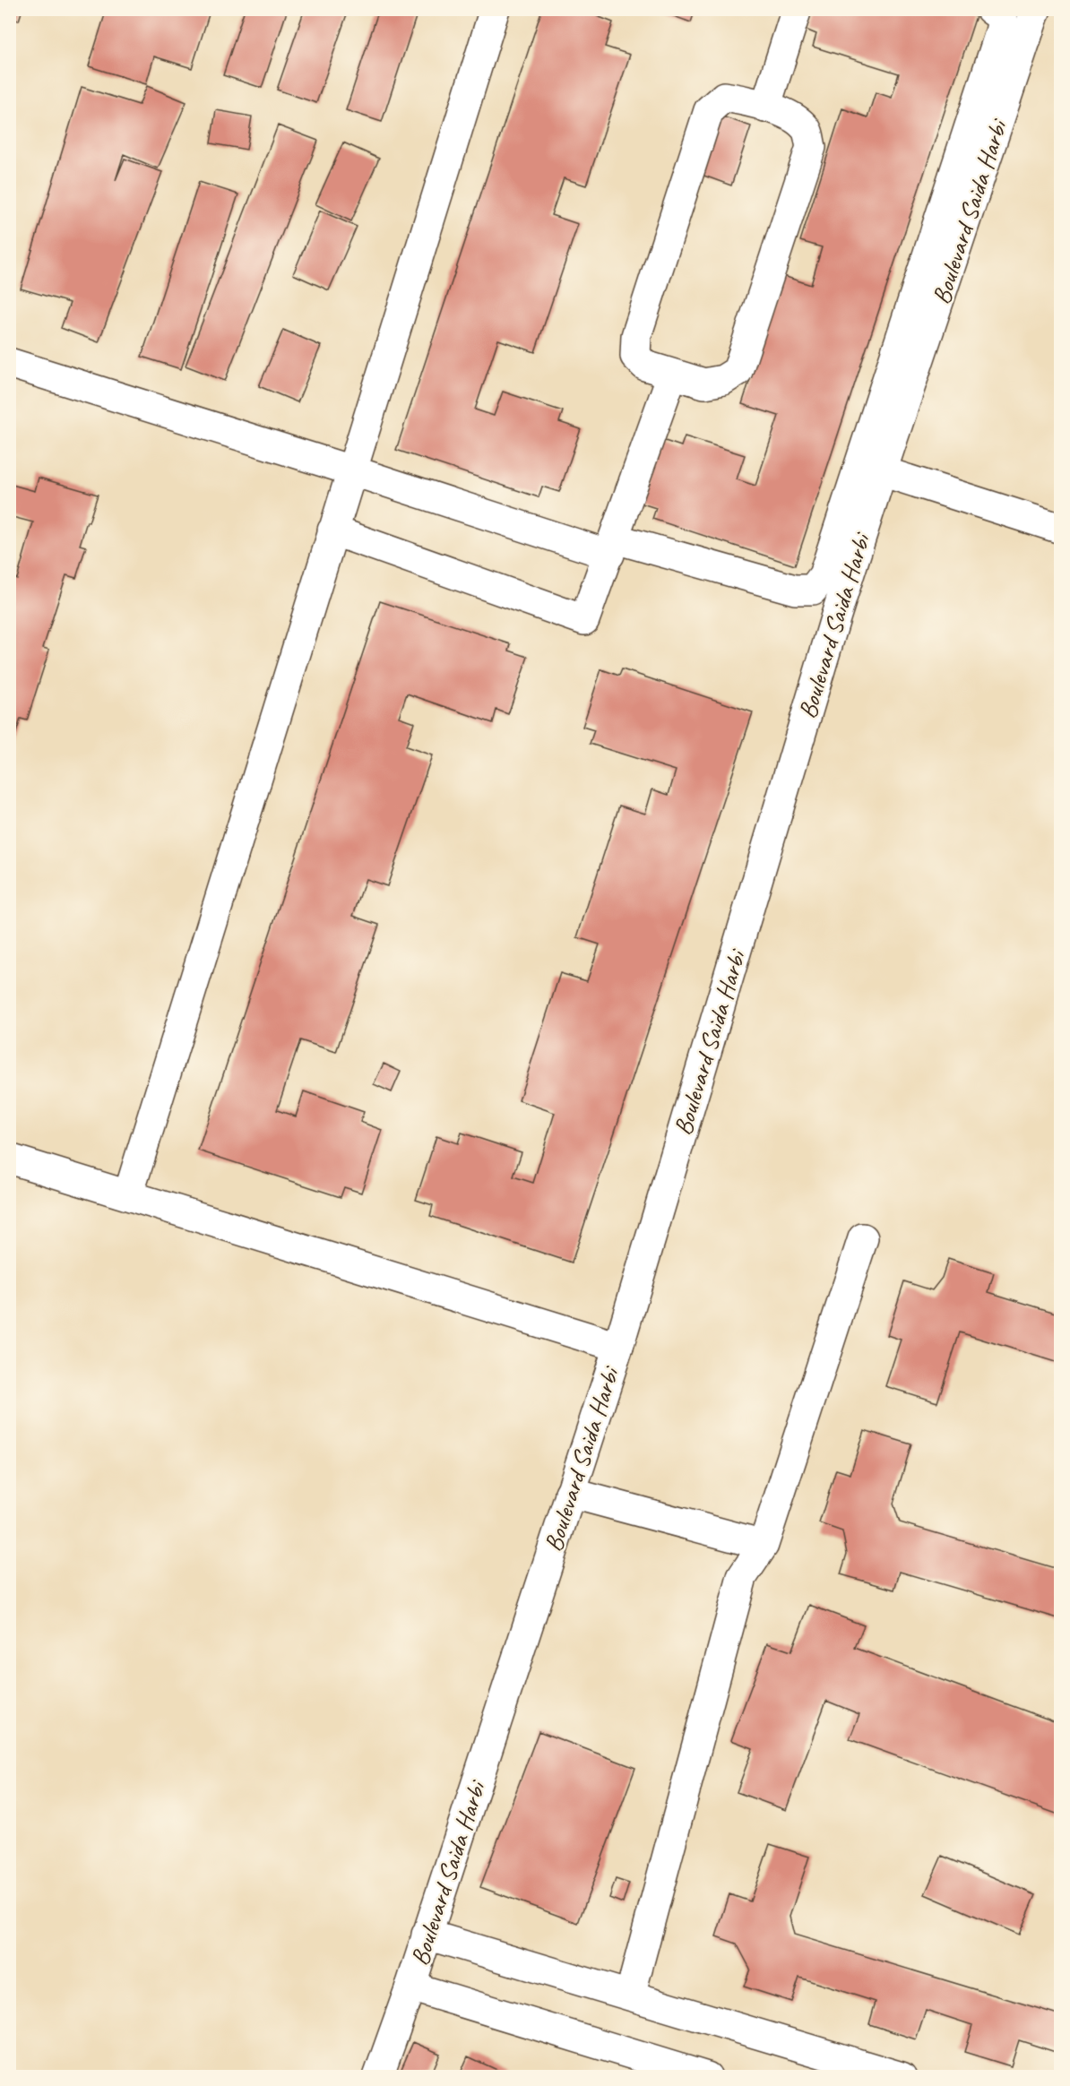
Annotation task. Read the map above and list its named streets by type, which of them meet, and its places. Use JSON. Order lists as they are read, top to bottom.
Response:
{
  "streets": {
    "street": ["Boulevard Saida Harbi"]
  }
}
